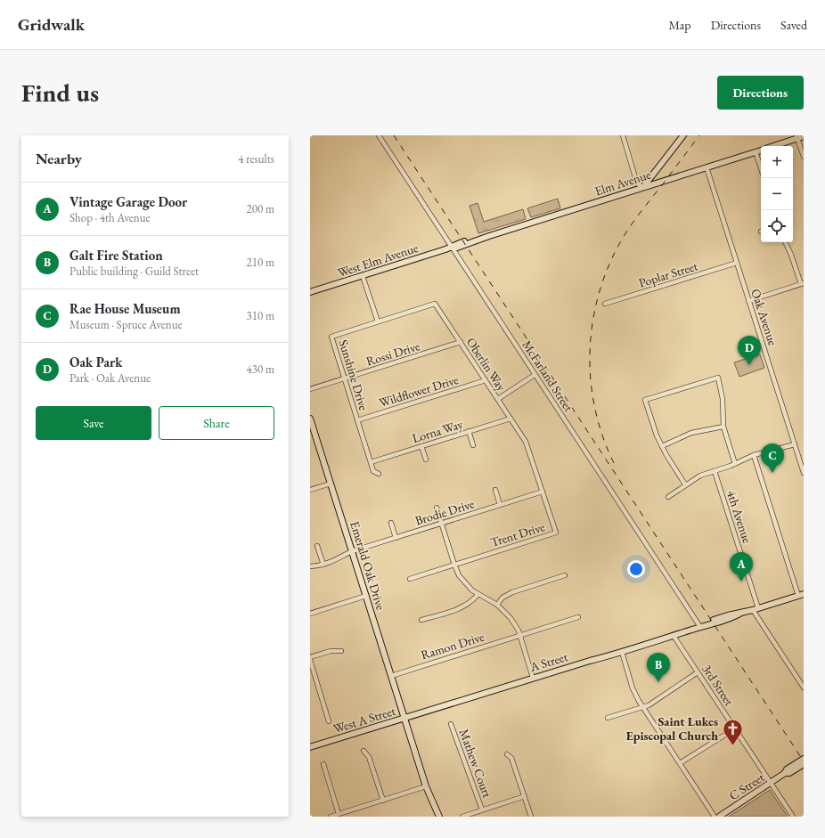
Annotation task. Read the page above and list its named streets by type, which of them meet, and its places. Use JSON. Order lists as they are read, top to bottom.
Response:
{
  "streets": {
    "street": [
      "Elm Avenue",
      "West Elm Avenue",
      "Poplar Street",
      "Oak Avenue",
      "Rossi Drive",
      "Oberlin Way",
      "Sunshine Drive",
      "McFarland Street",
      "Wildflower Drive",
      "Lorna Way",
      "Brodie Drive",
      "4th Avenue",
      "Trent Drive",
      "Emerald Oak Drive",
      "Ramon Drive",
      "A Street",
      "3rd Street",
      "West A Street",
      "Mathew Court",
      "C Street"
    ]
  },
  "crossings": [
    ["Elm Avenue", "West Elm Avenue"],
    ["Elm Avenue", "Oak Avenue"],
    ["West Elm Avenue", "McFarland Street"],
    ["Poplar Street", "Oak Avenue"],
    ["Rossi Drive", "Oberlin Way"],
    ["Rossi Drive", "Sunshine Drive"],
    ["Oberlin Way", "Sunshine Drive"],
    ["Oberlin Way", "Wildflower Drive"],
    ["Oberlin Way", "Lorna Way"],
    ["Oberlin Way", "Trent Drive"],
    ["Sunshine Drive", "Wildflower Drive"],
    ["Sunshine Drive", "Lorna Way"],
    ["McFarland Street", "A Street"],
    ["Brodie Drive", "Trent Drive"],
    ["Brodie Drive", "Emerald Oak Drive"],
    ["4th Avenue", "A Street"],
    ["Emerald Oak Drive", "Ramon Drive"],
    ["Emerald Oak Drive", "A Street"],
    ["Emerald Oak Drive", "West A Street"],
    ["A Street", "3rd Street"],
    ["A Street", "West A Street"],
    ["3rd Street", "C Street"]
  ],
  "places": {
    "church": ["Saint Lukes Episcopal Church"]
  },
  "page": {
    "header": "Gridwalk",
    "nav": ["Map", "Directions", "Saved"],
    "buttons": [
      "Directions",
      ["Save", "Share"]
    ],
    "title": "Find us",
    "heading": ["Nearby", "4 results"],
    "map_buttons": ["+", "−"],
    "list": [
      {
        "mark": "A",
        "name": "Vintage Garage Door",
        "note": "Shop · 4th Avenue",
        "value": "200 m"
      },
      {
        "mark": "B",
        "name": "Galt Fire Station",
        "note": "Public building · Guild Street",
        "value": "210 m"
      },
      {
        "mark": "C",
        "name": "Rae House Museum",
        "note": "Museum · Spruce Avenue",
        "value": "310 m"
      },
      {
        "mark": "D",
        "name": "Oak Park",
        "note": "Park · Oak Avenue",
        "value": "430 m"
      }
    ],
    "pins": [
      "D",
      "C",
      "A",
      "B"
    ]
  }
}
